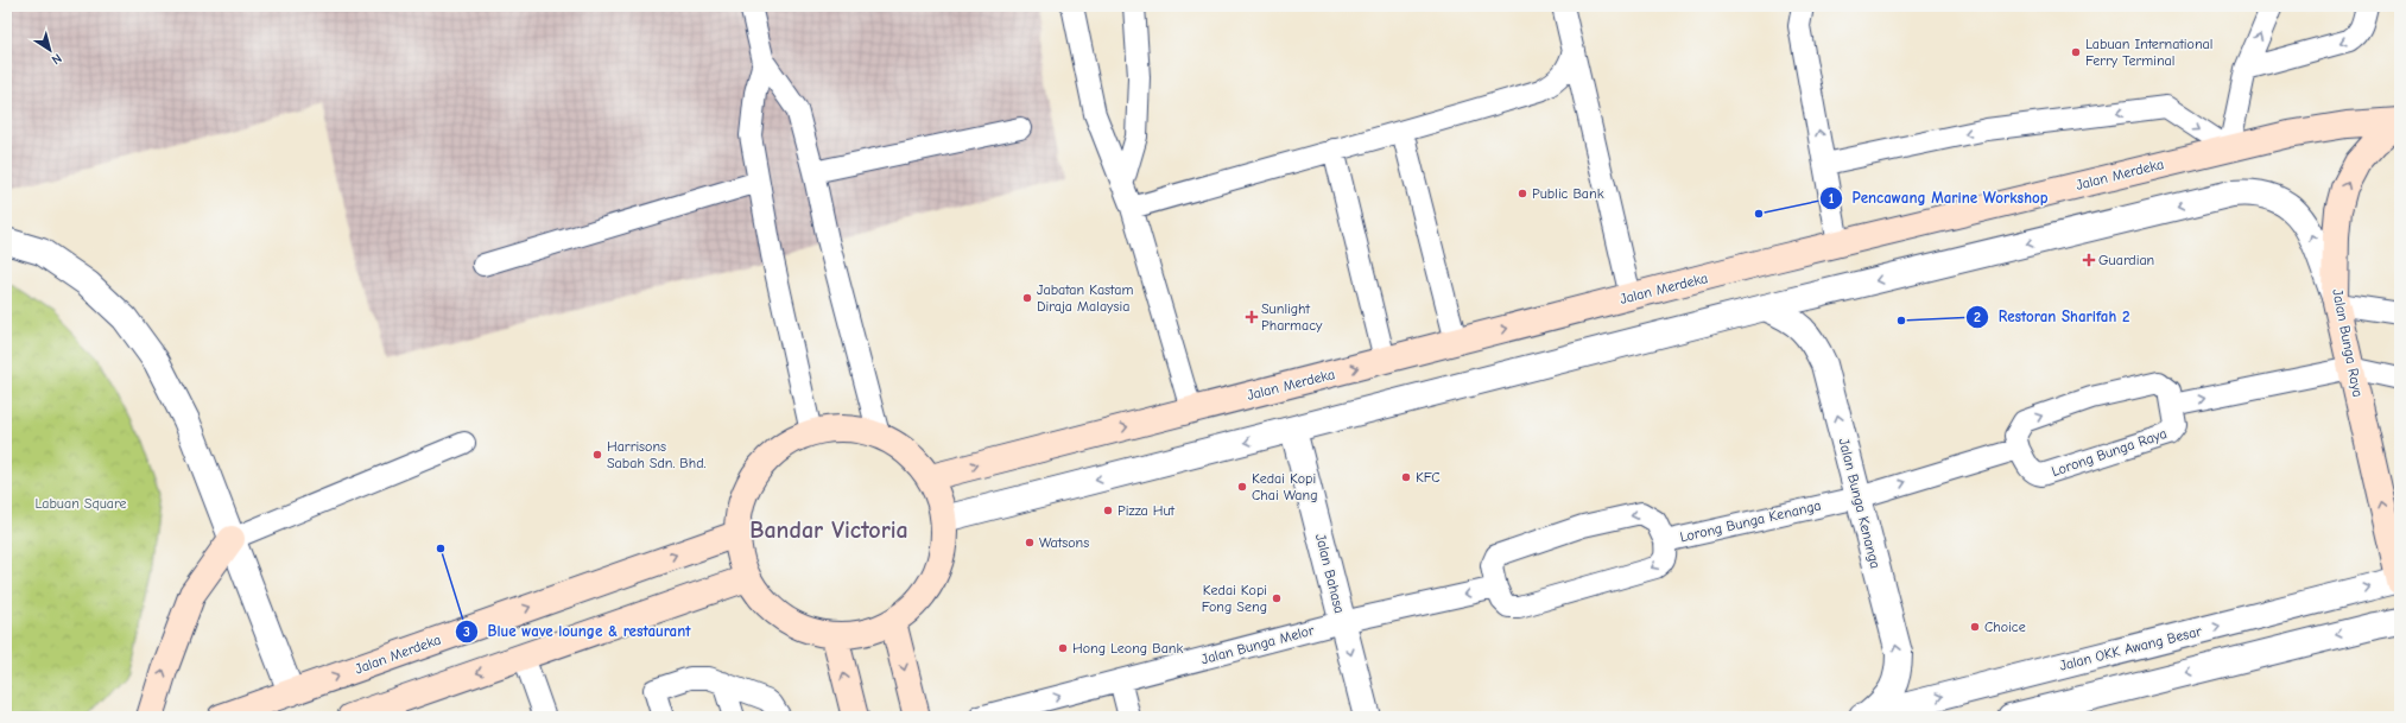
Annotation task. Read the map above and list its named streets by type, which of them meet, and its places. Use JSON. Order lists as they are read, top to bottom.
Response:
{
  "streets": {
    "main road": ["Jalan Merdeka", "Jalan Bunga Raya"],
    "street": ["Jalan Bunga Kenanga", "Jalan Bahasa", "Jalan OKK Awang Besar"],
    "lane": ["Lorong Bunga Raya", "Lorong Bunga Kenanga", "Jalan Bunga Melor"]
  },
  "crossings": [
    ["Jalan Merdeka", "Jalan Bunga Raya"],
    ["Jalan Bunga Raya", "Jalan OKK Awang Besar"],
    ["Jalan Bunga Kenanga", "Lorong Bunga Kenanga"],
    ["Jalan Bunga Kenanga", "Jalan OKK Awang Besar"],
    ["Jalan Bahasa", "Jalan Bunga Melor"]
  ],
  "one_way": [
    "Jalan Bunga Raya",
    "Jalan Bunga Kenanga",
    "Lorong Bunga Kenanga",
    "Jalan Bunga Melor"
  ],
  "districts": ["Bandar Victoria"],
  "parks": ["Labuan Square"],
  "places": {
    "other": [
      "Labuan International Ferry Terminal",
      "Public Bank",
      "Pencawang Marine Workshop",
      "Jabatan Kastam Diraja Malaysia",
      "Restoran Sharifah 2",
      "Harrisons Sabah Sdn. Bhd.",
      "KFC",
      "Kedai Kopi Chai Wang",
      "Pizza Hut",
      "Watsons",
      "Blue wave lounge & restaurant",
      "Kedai Kopi Fong Seng",
      "Choice",
      "Hong Leong Bank"
    ],
    "health": ["Guardian", "Sunlight Pharmacy"]
  },
  "north": "bottom right"
}
